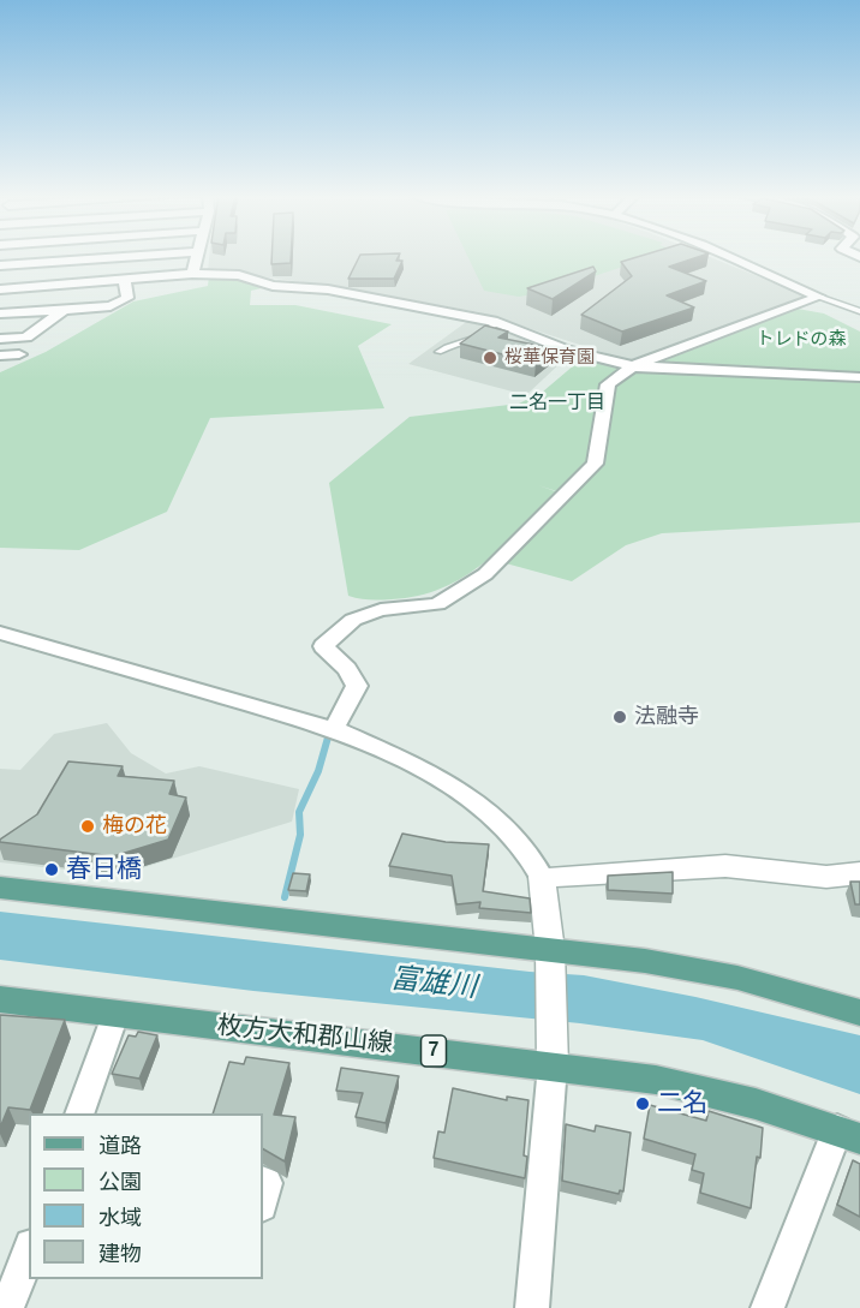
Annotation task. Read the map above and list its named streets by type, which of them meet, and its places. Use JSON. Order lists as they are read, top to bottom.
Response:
{
  "streets": {
    "main road": ["枚方大和郡山線", "7"]
  },
  "districts": ["二名一丁目"],
  "water": ["富雄川"],
  "parks": ["トレドの森"],
  "places": [
    "桜華保育園",
    "法融寺",
    "梅の花",
    "春日橋",
    "二名"
  ],
  "legend": [
    "道路",
    "公園",
    "水域",
    "建物"
  ]
}
